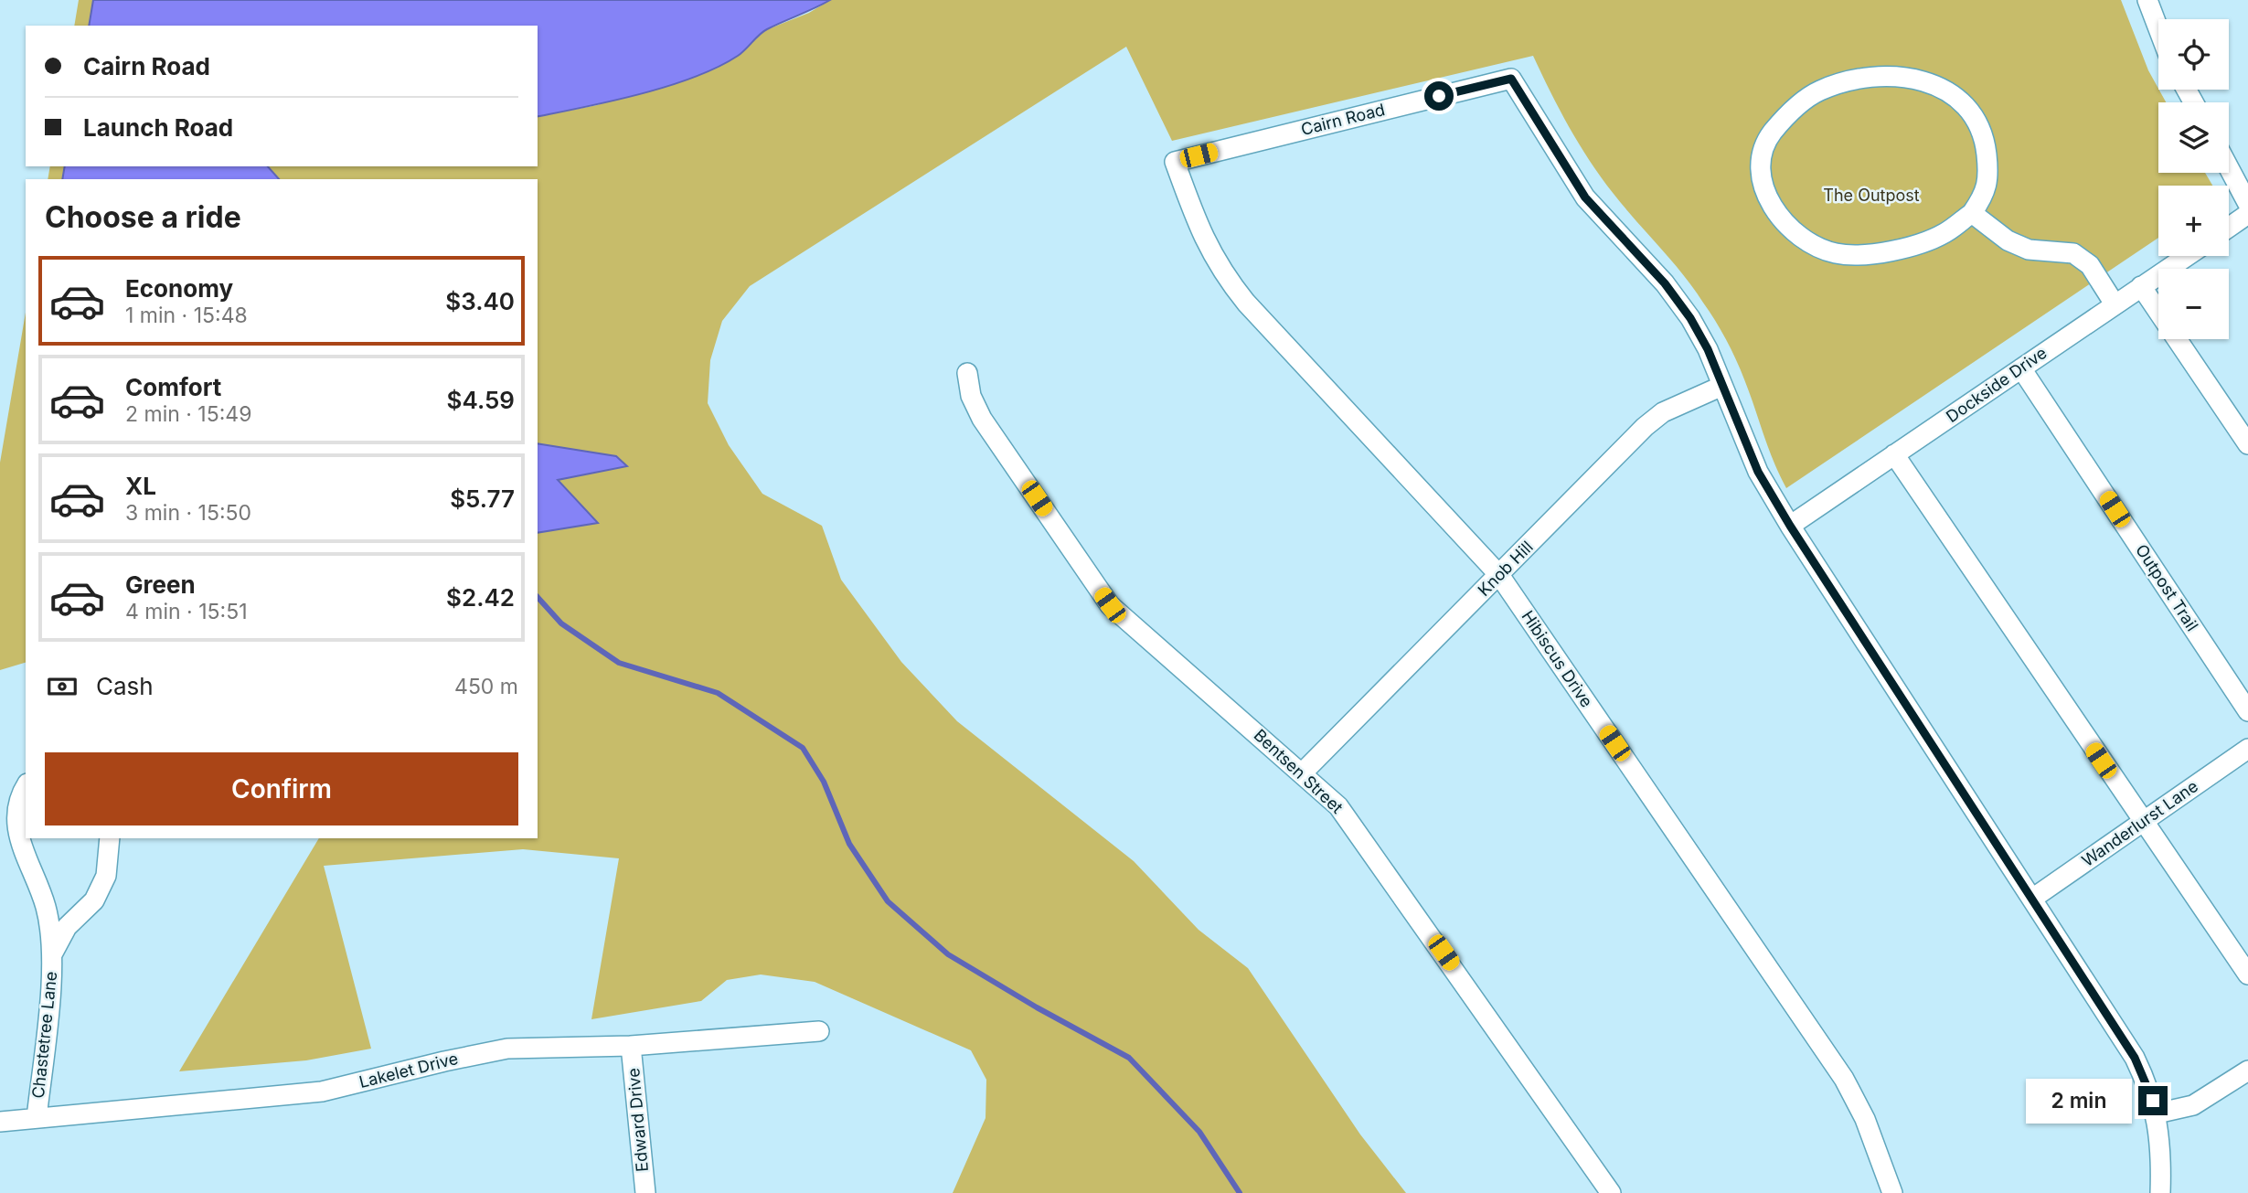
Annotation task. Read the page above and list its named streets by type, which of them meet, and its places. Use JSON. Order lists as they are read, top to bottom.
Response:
{
  "streets": {
    "street": [
      "Cairn Road",
      "Dockside Drive",
      "Knob Hill",
      "Outpost Trail",
      "Hibiscus Drive",
      "Bentsen Street",
      "Wanderlurst Lane",
      "Chastetree Lane",
      "Lakelet Drive",
      "Edward Drive"
    ]
  },
  "crossings": [
    ["Cairn Road", "Knob Hill"],
    ["Cairn Road", "Hibiscus Drive"],
    ["Dockside Drive", "Outpost Trail"],
    ["Knob Hill", "Hibiscus Drive"],
    ["Knob Hill", "Bentsen Street"],
    ["Chastetree Lane", "Lakelet Drive"],
    ["Lakelet Drive", "Edward Drive"]
  ],
  "parks": ["The Outpost"],
  "page": {
    "map_buttons": ["+", "−"],
    "banner": ["Cairn Road", "Launch Road"],
    "heading": "Choose a ride",
    "list": [
      {
        "name": "Economy",
        "note": "1 min · 15:48",
        "value": "$3.40"
      },
      {
        "name": "Comfort",
        "note": "2 min · 15:49",
        "value": "$4.59"
      },
      {
        "name": "XL",
        "note": "3 min · 15:50",
        "value": "$5.77"
      },
      {
        "name": "Green",
        "note": "4 min · 15:51",
        "value": "$2.42"
      }
    ],
    "pay": ["Cash", "450 m"],
    "buttons": "Confirm",
    "bubble": "2 min"
  }
}
